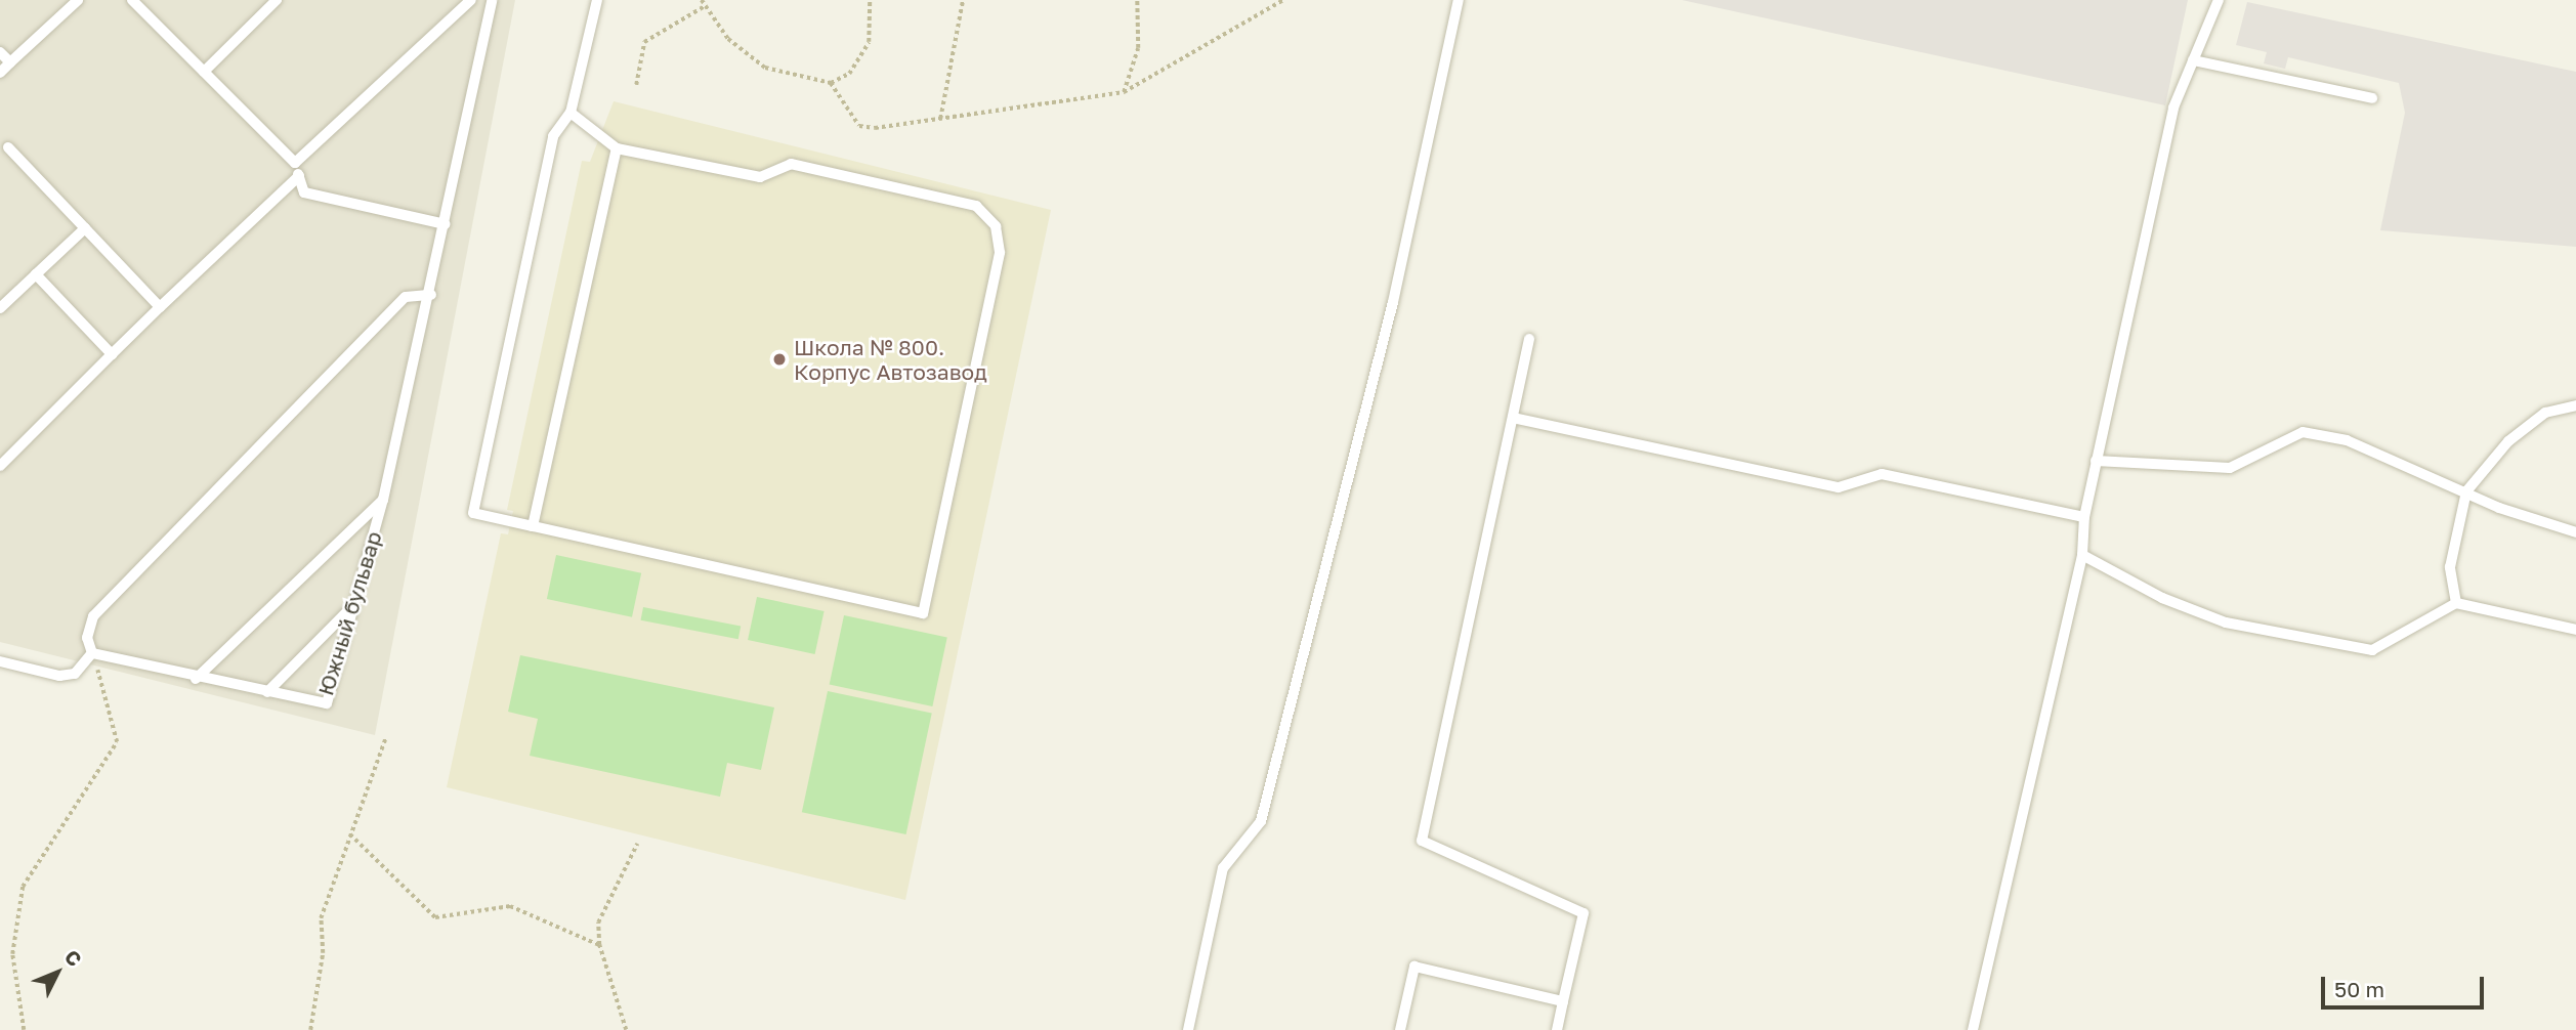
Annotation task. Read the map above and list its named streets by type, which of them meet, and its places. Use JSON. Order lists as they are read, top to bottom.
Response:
{
  "streets": {
    "lane": ["Южный бульвар"]
  },
  "places": ["Школа № 800. Корпус Автозавод"],
  "scale_bar": "50 m",
  "north": "top right"
}
